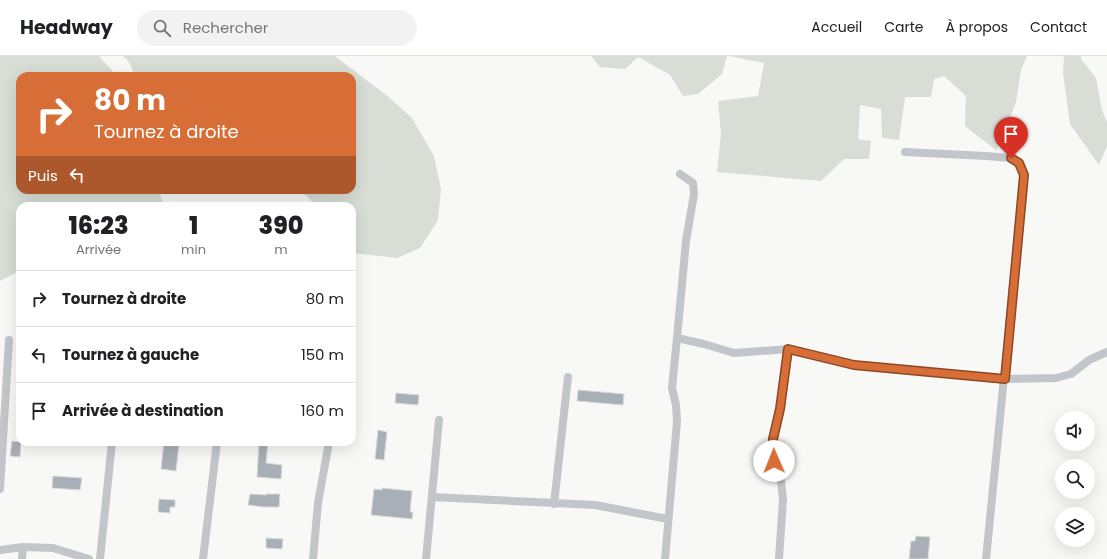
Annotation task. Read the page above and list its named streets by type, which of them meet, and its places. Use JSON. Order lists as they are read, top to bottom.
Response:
{
  "page": {
    "header": "Headway",
    "search": "Rechercher",
    "nav": [
      "Accueil",
      "Carte",
      "À propos",
      "Contact"
    ],
    "turn": ["80 m", "Tournez à droite"],
    "then": "Puis",
    "eta": [
      "16:23",
      "Arrivée",
      "1",
      "min",
      "390",
      "m"
    ],
    "list": [
      {
        "name": "Tournez à droite",
        "value": "80 m"
      },
      {
        "name": "Tournez à gauche",
        "value": "150 m"
      },
      {
        "name": "Arrivée à destination",
        "value": "160 m"
      }
    ]
  }
}
